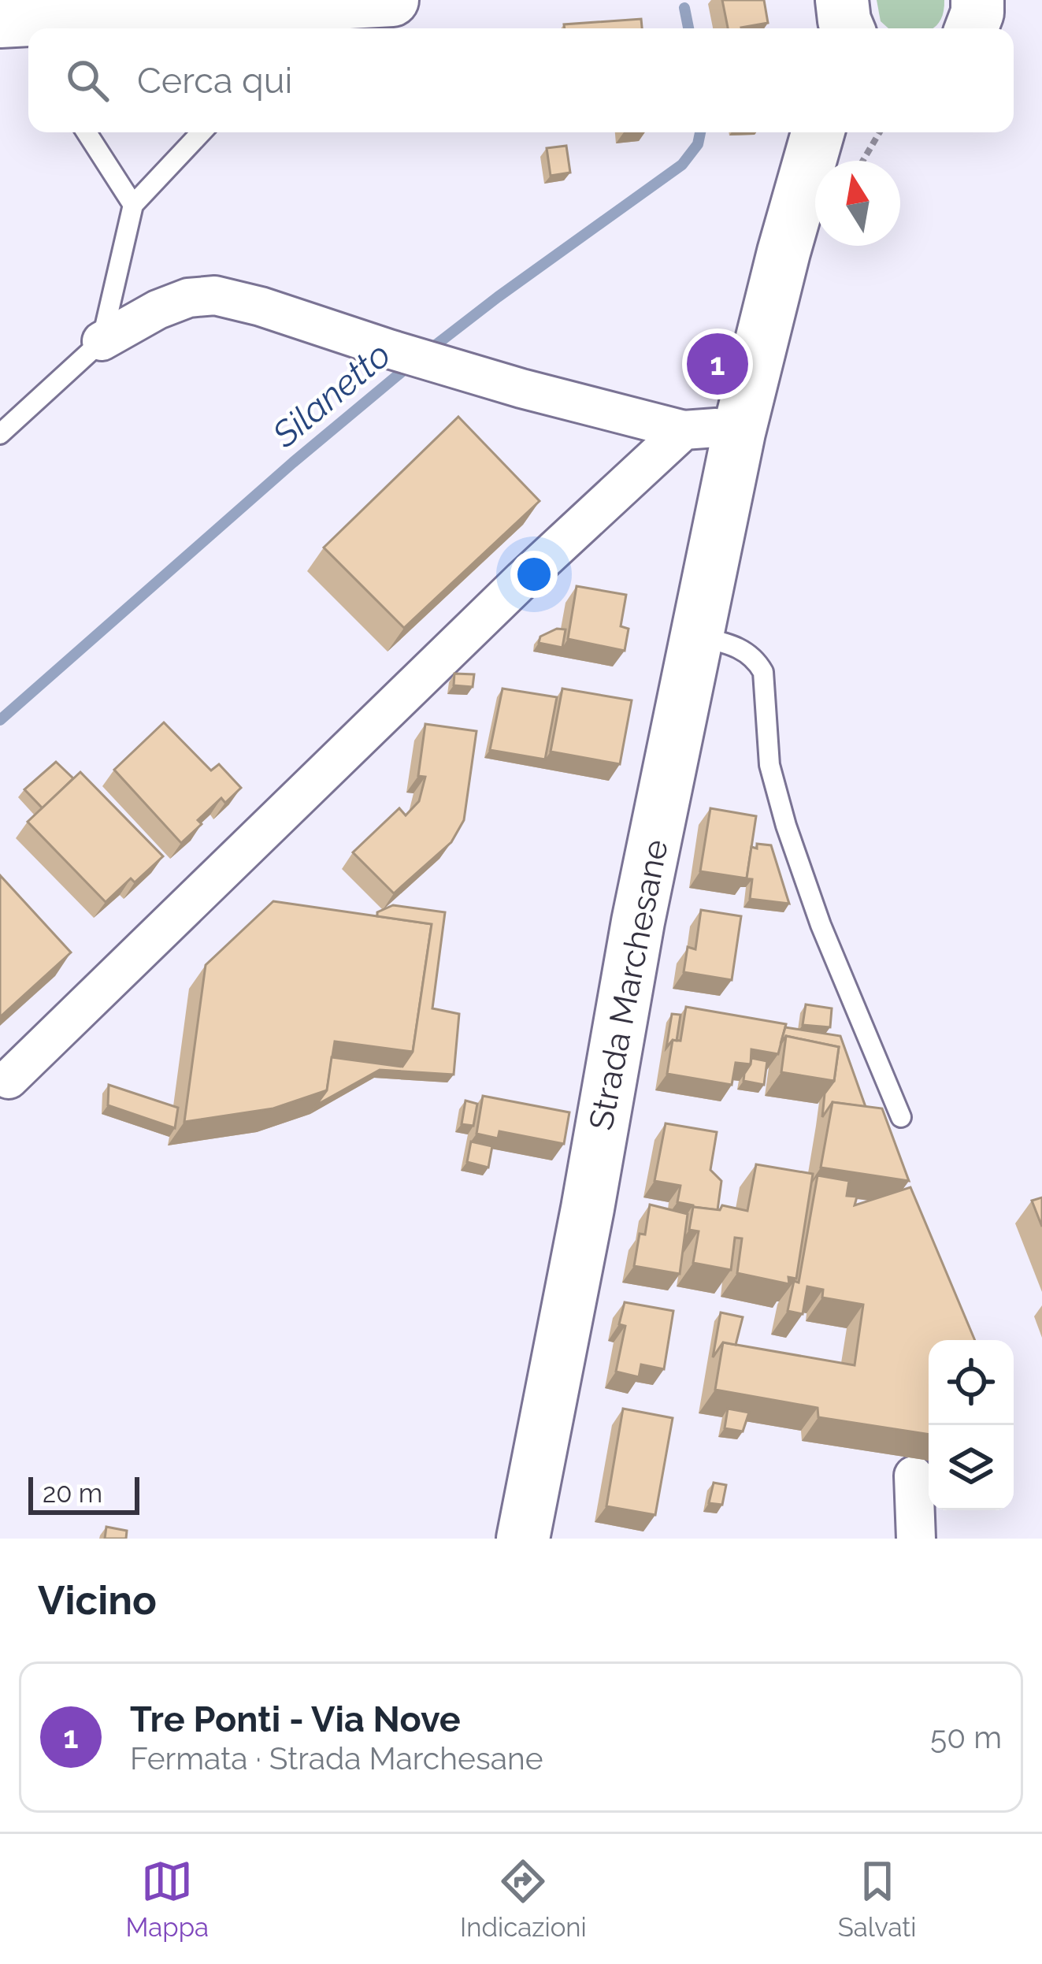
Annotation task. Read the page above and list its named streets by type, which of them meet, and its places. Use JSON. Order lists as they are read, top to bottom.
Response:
{
  "streets": {
    "main road": ["Strada Marchesane"]
  },
  "water": ["Silanetto"],
  "scale_bar": "20 m",
  "north": "top",
  "page": {
    "search": "Cerca qui",
    "pins": "1",
    "scale": "20 m",
    "heading": "Vicino",
    "list": [
      {
        "mark": "1",
        "name": "Tre Ponti - Via Nove",
        "note": "Fermata · Strada Marchesane",
        "value": "50 m"
      }
    ],
    "nav": ["Mappa", "Indicazioni", "Salvati"]
  }
}
